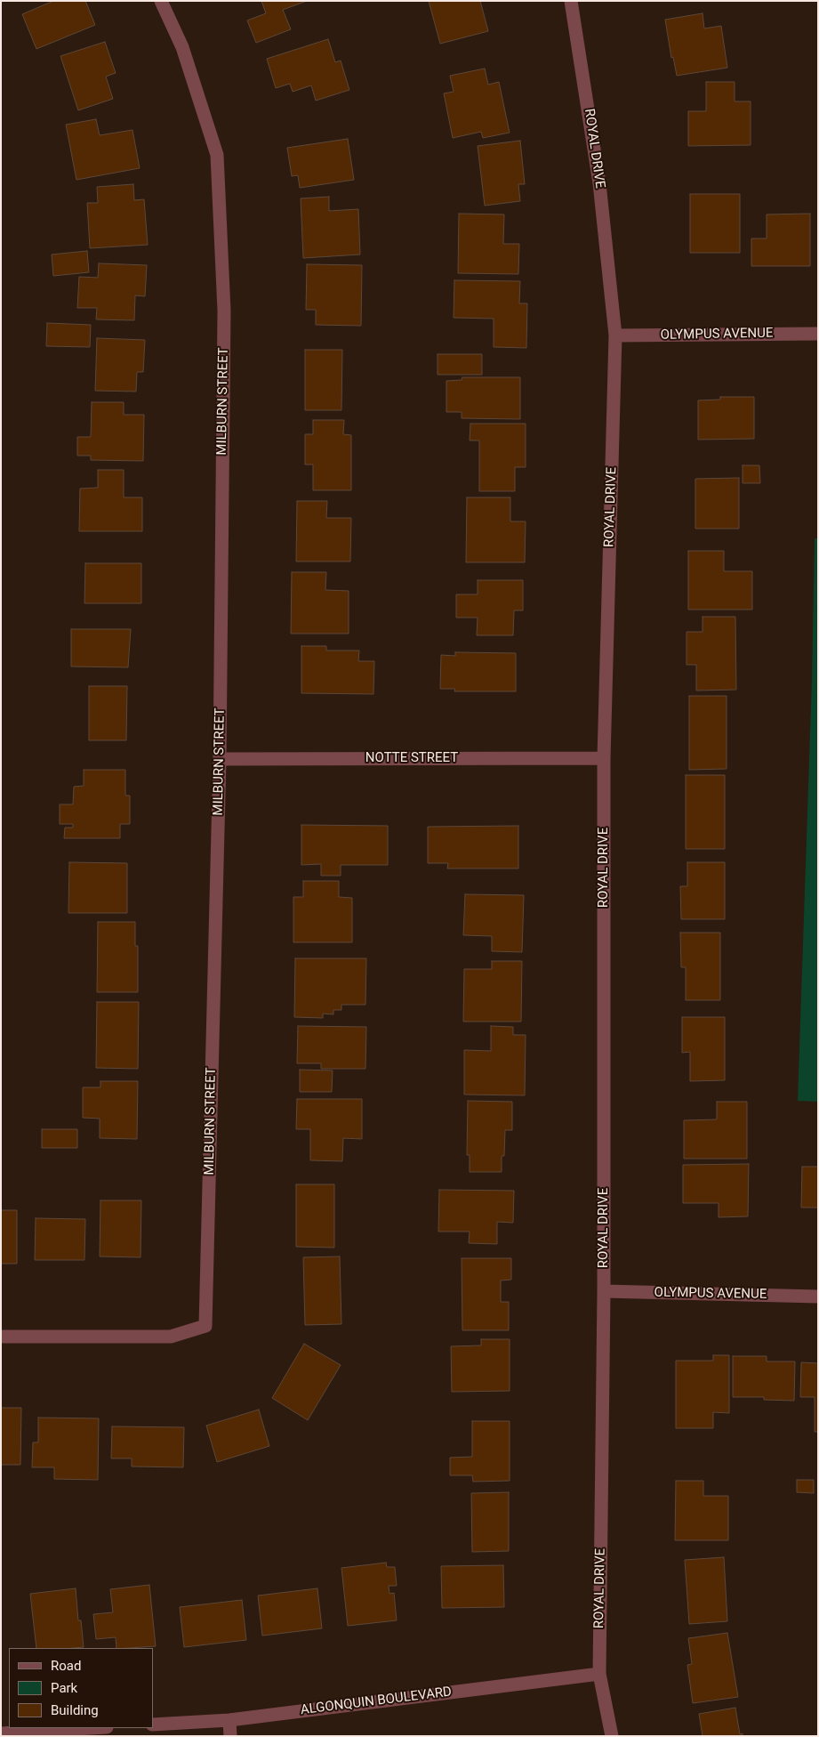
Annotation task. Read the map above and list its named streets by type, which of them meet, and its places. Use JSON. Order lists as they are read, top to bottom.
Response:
{
  "streets": {
    "street": [
      "ROYAL DRIVE",
      "OLYMPUS AVENUE",
      "MILBURN STREET",
      "NOTTE STREET",
      "ALGONQUIN BOULEVARD"
    ]
  },
  "crossings": [
    ["ROYAL DRIVE", "OLYMPUS AVENUE"],
    ["ROYAL DRIVE", "NOTTE STREET"],
    ["ROYAL DRIVE", "ALGONQUIN BOULEVARD"],
    ["MILBURN STREET", "NOTTE STREET"]
  ],
  "legend": ["Road", "Park", "Building"]
}
